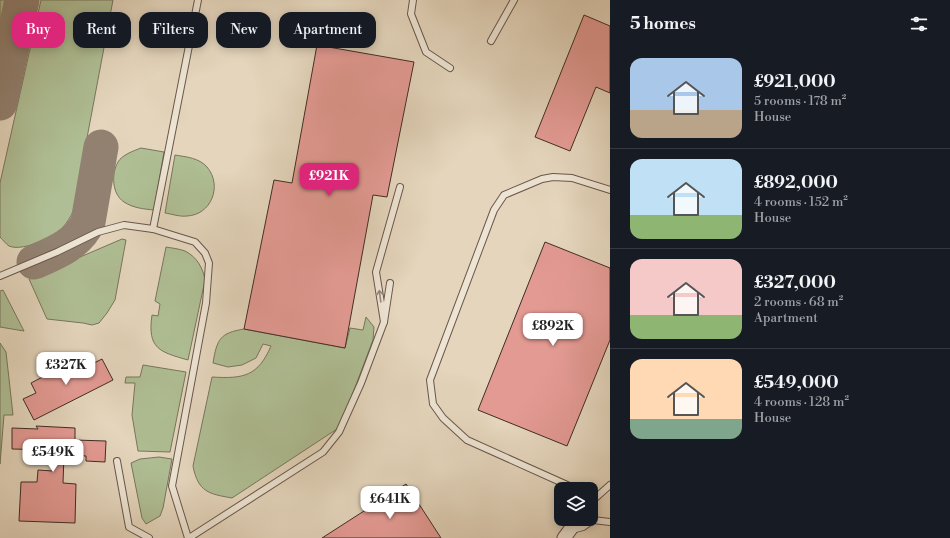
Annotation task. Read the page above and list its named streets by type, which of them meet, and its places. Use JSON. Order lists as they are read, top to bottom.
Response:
{
  "page": {
    "heading": "5 homes",
    "chip": [
      "Buy",
      "Rent",
      "Filters",
      "New",
      "Apartment"
    ],
    "list": [
      {
        "name": "£921,000",
        "note": "5 rooms · 178 m² · House"
      },
      {
        "name": "£892,000",
        "note": "4 rooms · 152 m² · House"
      },
      {
        "name": "£327,000",
        "note": "2 rooms · 68 m² · Apartment"
      },
      {
        "name": "£549,000",
        "note": "4 rooms · 128 m² · House"
      }
    ],
    "price": [
      "£921K",
      "£892K",
      "£327K",
      "£549K",
      "£641K"
    ]
  }
}
